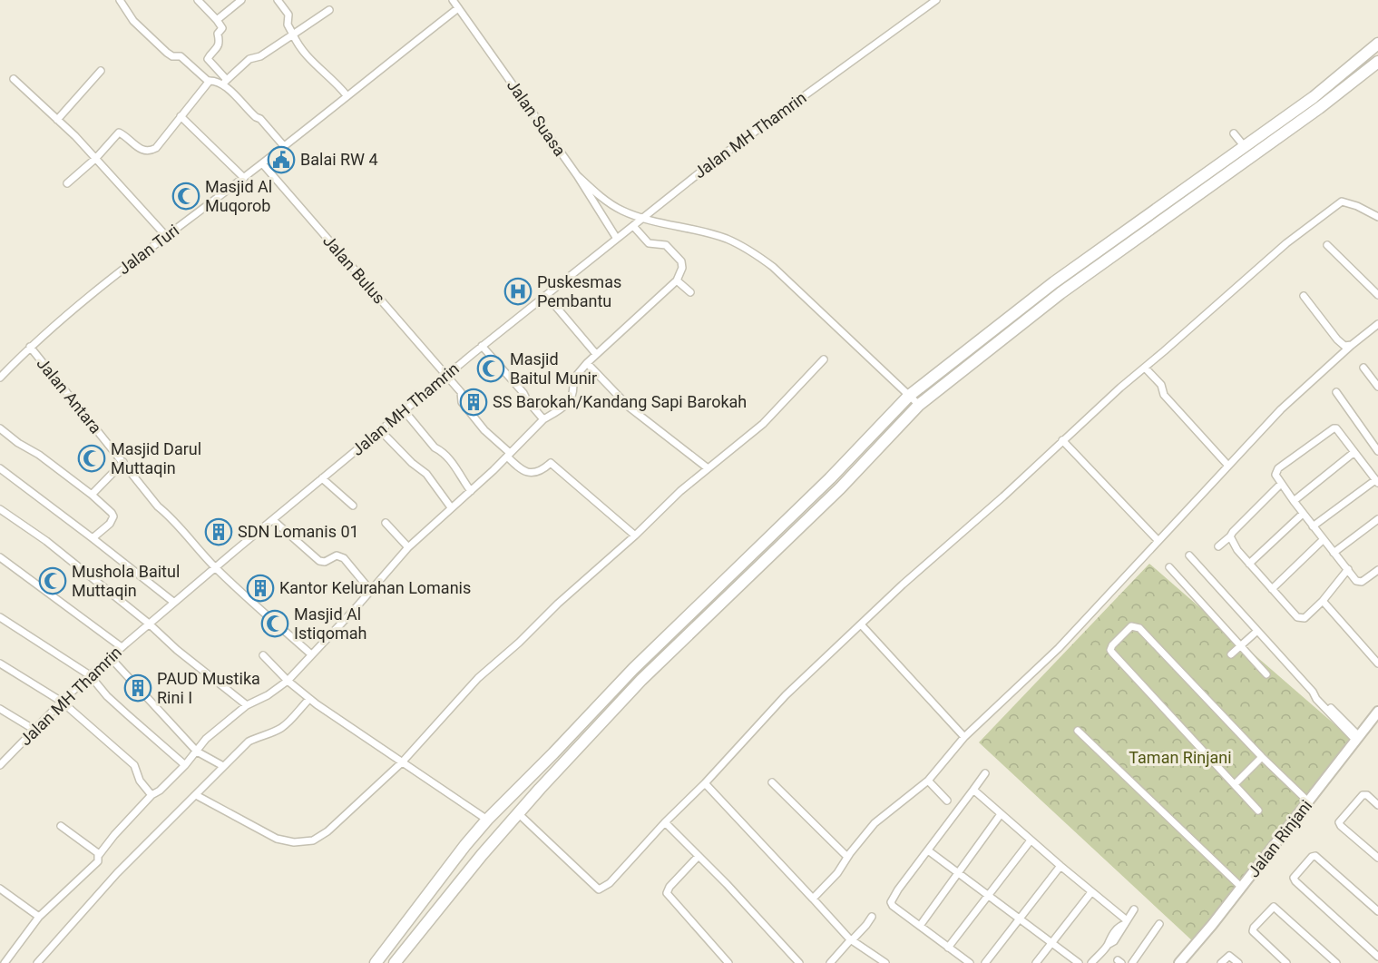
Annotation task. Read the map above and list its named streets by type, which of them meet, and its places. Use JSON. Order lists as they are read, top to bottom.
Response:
{
  "streets": {
    "street": [
      "Jalan Suasa",
      "Jalan MH Thamrin",
      "Jalan Turi",
      "Jalan Bulus",
      "Jalan Antara",
      "Jalan Rinjani"
    ]
  },
  "crossings": [
    ["Jalan Suasa", "Jalan MH Thamrin"],
    ["Jalan Suasa", "Jalan Turi"],
    ["Jalan MH Thamrin", "Jalan Bulus"],
    ["Jalan MH Thamrin", "Jalan Antara"],
    ["Jalan Turi", "Jalan Bulus"],
    ["Jalan Turi", "Jalan Antara"]
  ],
  "parks": ["Taman Rinjani"],
  "places": {
    "public building": ["Balai RW 4"],
    "mosque": [
      "Masjid Al Muqorob",
      "Masjid Baitul Munir",
      "Masjid Darul Muttaqin",
      "Mushola Baitul Muttaqin",
      "Masjid Al Istiqomah"
    ],
    "hospital": ["Puskesmas Pembantu"],
    "building": [
      "SS Barokah/Kandang Sapi Barokah",
      "SDN Lomanis 01",
      "Kantor Kelurahan Lomanis",
      "PAUD Mustika Rini I"
    ]
  }
}
